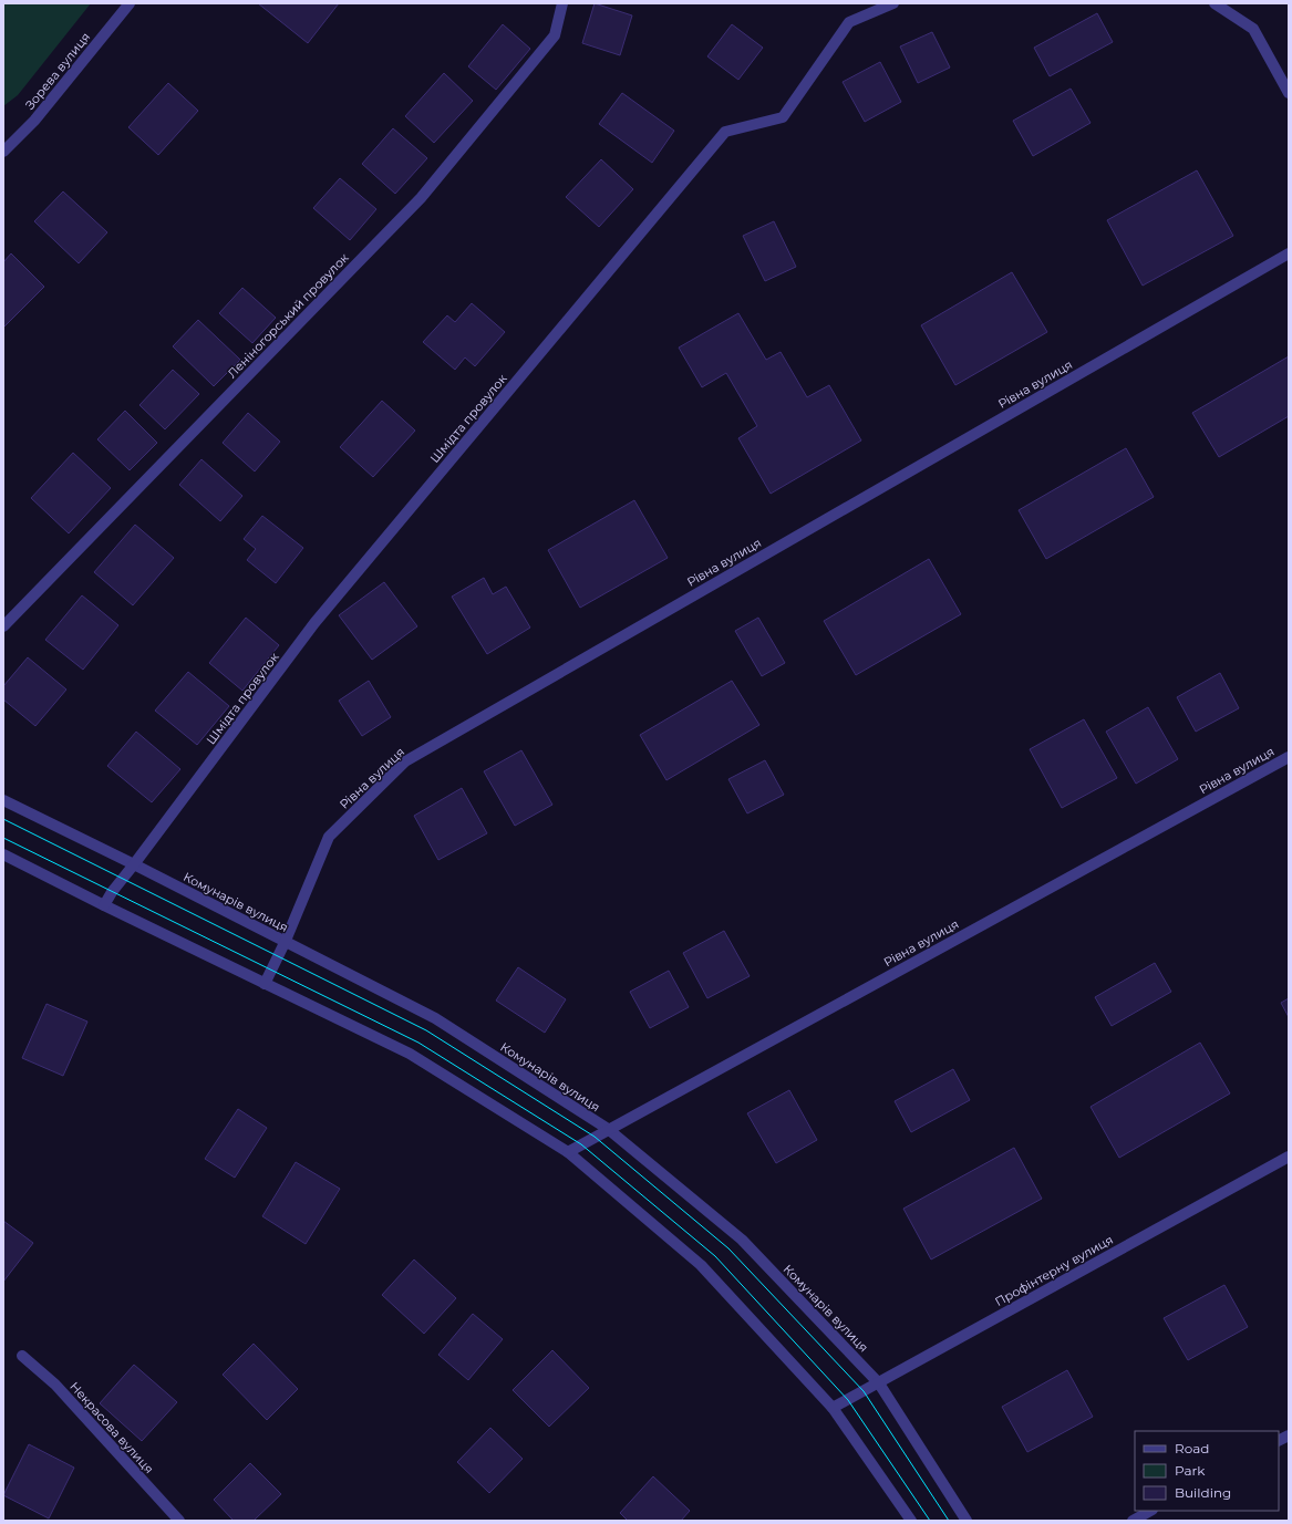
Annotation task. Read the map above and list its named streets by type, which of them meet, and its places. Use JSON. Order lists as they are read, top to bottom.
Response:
{
  "streets": {
    "street": [
      "Зорева вулиця",
      "Леніногорський провулок",
      "Рівна вулиця",
      "Шмідта провулок",
      "Комунарів вулиця",
      "Профінтерну вулиця",
      "Некрасова вулиця"
    ]
  },
  "crossings": [
    ["Рівна вулиця", "Комунарів вулиця"],
    ["Шмідта провулок", "Комунарів вулиця"],
    ["Комунарів вулиця", "Профінтерну вулиця"]
  ],
  "legend": ["Road", "Park", "Building"]
}
